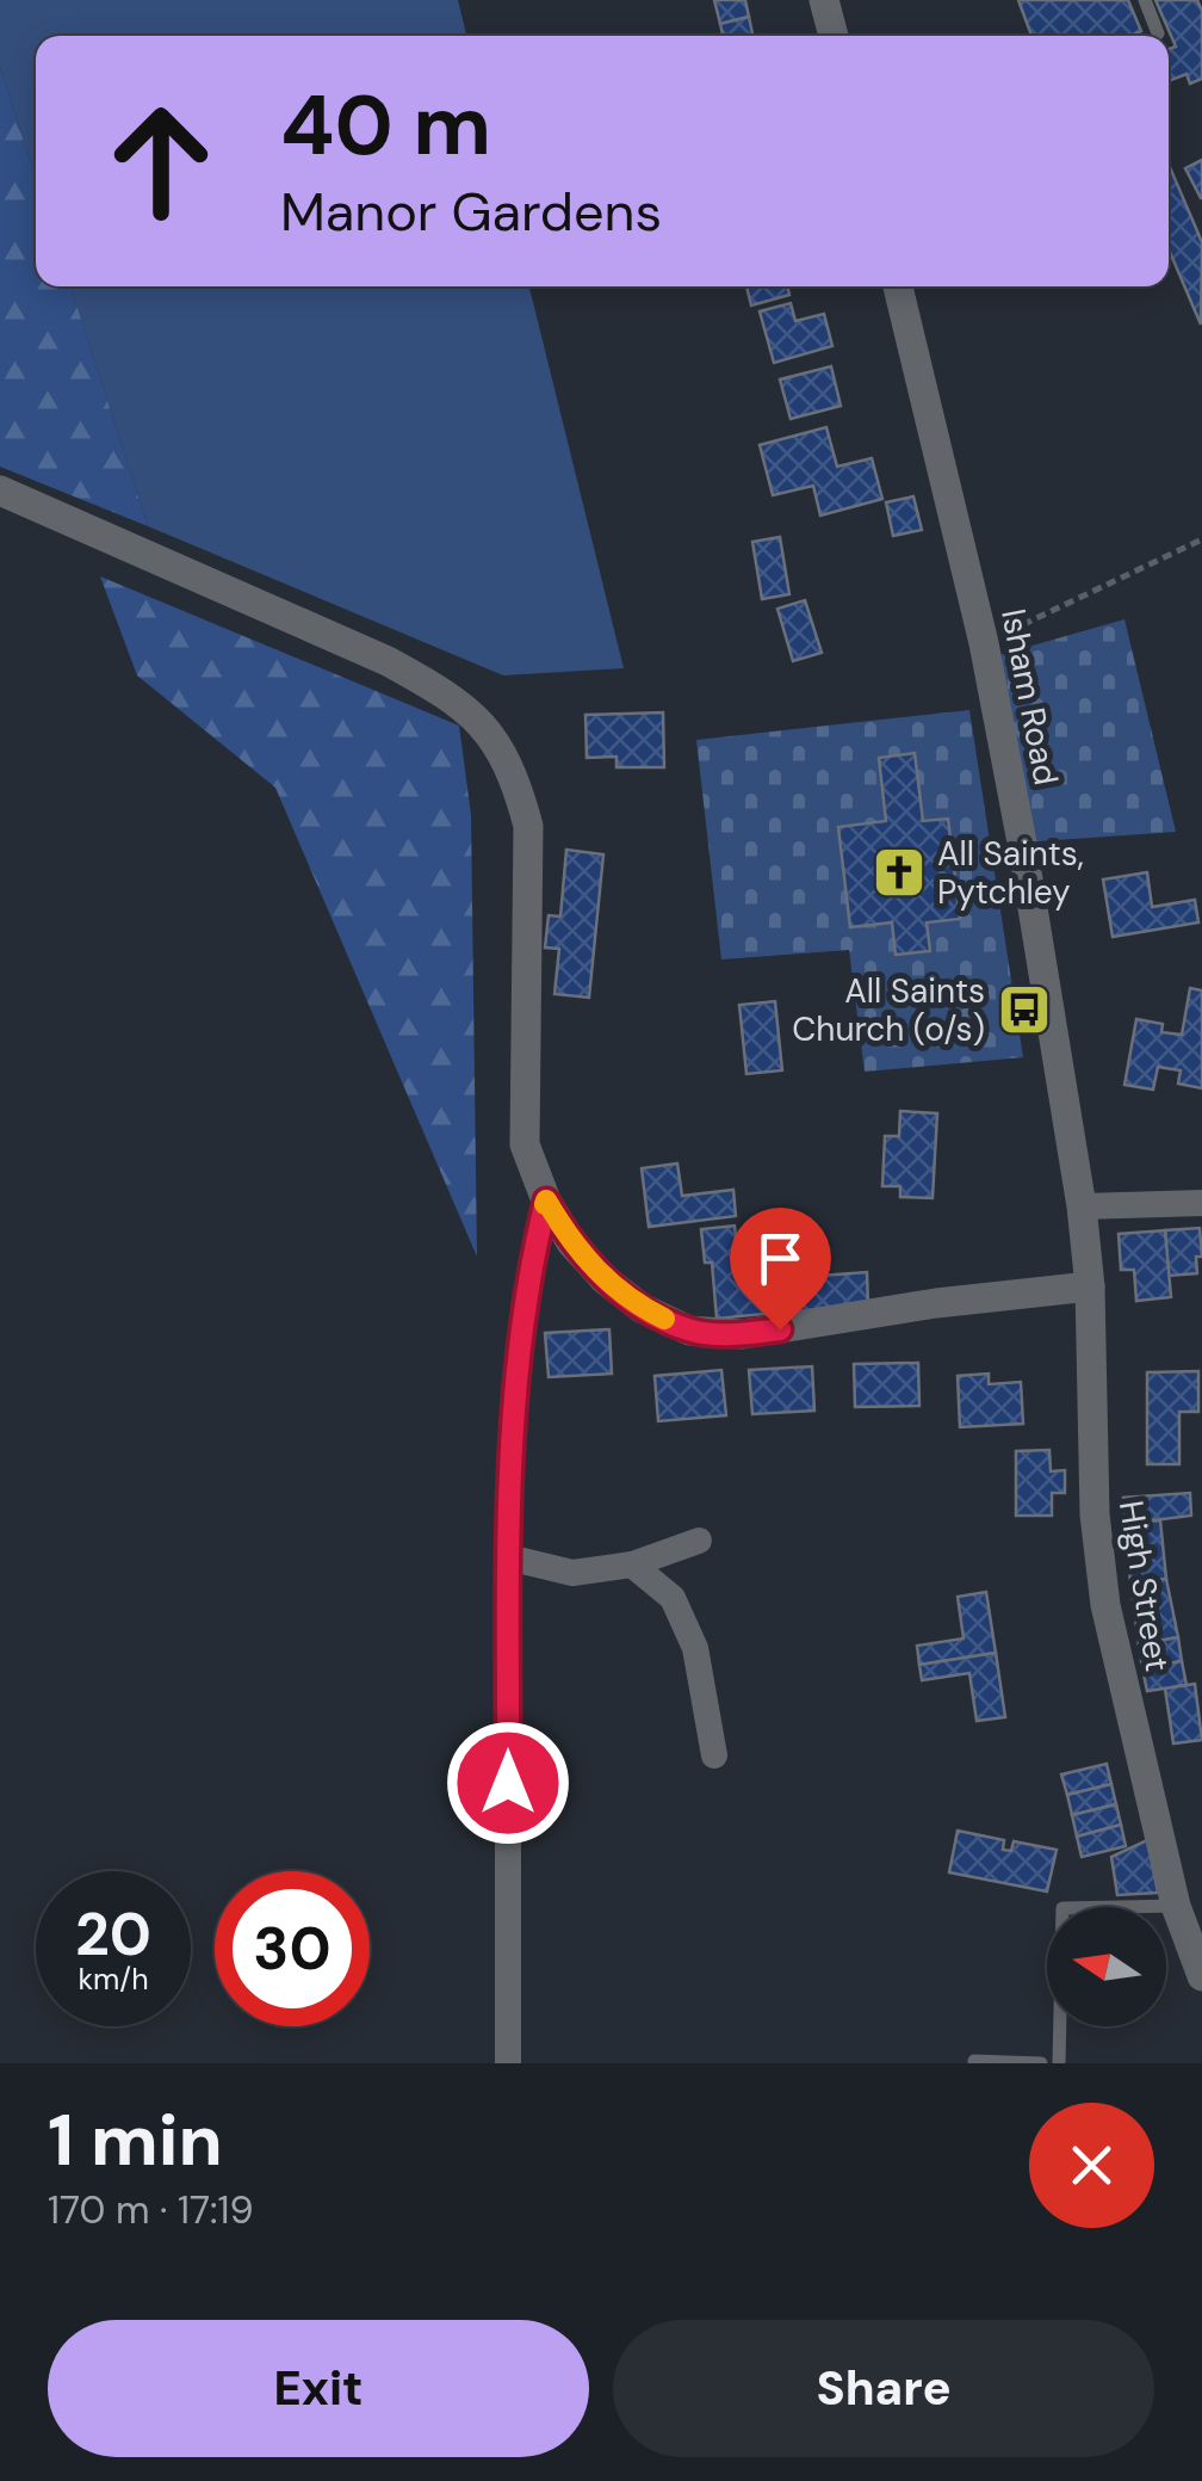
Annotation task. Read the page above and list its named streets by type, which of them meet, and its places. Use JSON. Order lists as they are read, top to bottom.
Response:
{
  "streets": {
    "street": ["Isham Road", "High Street"]
  },
  "crossings": [
    ["Isham Road", "High Street"]
  ],
  "places": {
    "church": ["All Saints, Pytchley"],
    "bus stop": ["All Saints Church (o/s)"]
  },
  "north": "left",
  "page": {
    "turn": ["40 m", "Manor Gardens"],
    "speed": "20 km/h",
    "limit": "30",
    "heading": ["1 min", "170 m · 17:19"],
    "buttons": ["Exit", "Share"]
  }
}
